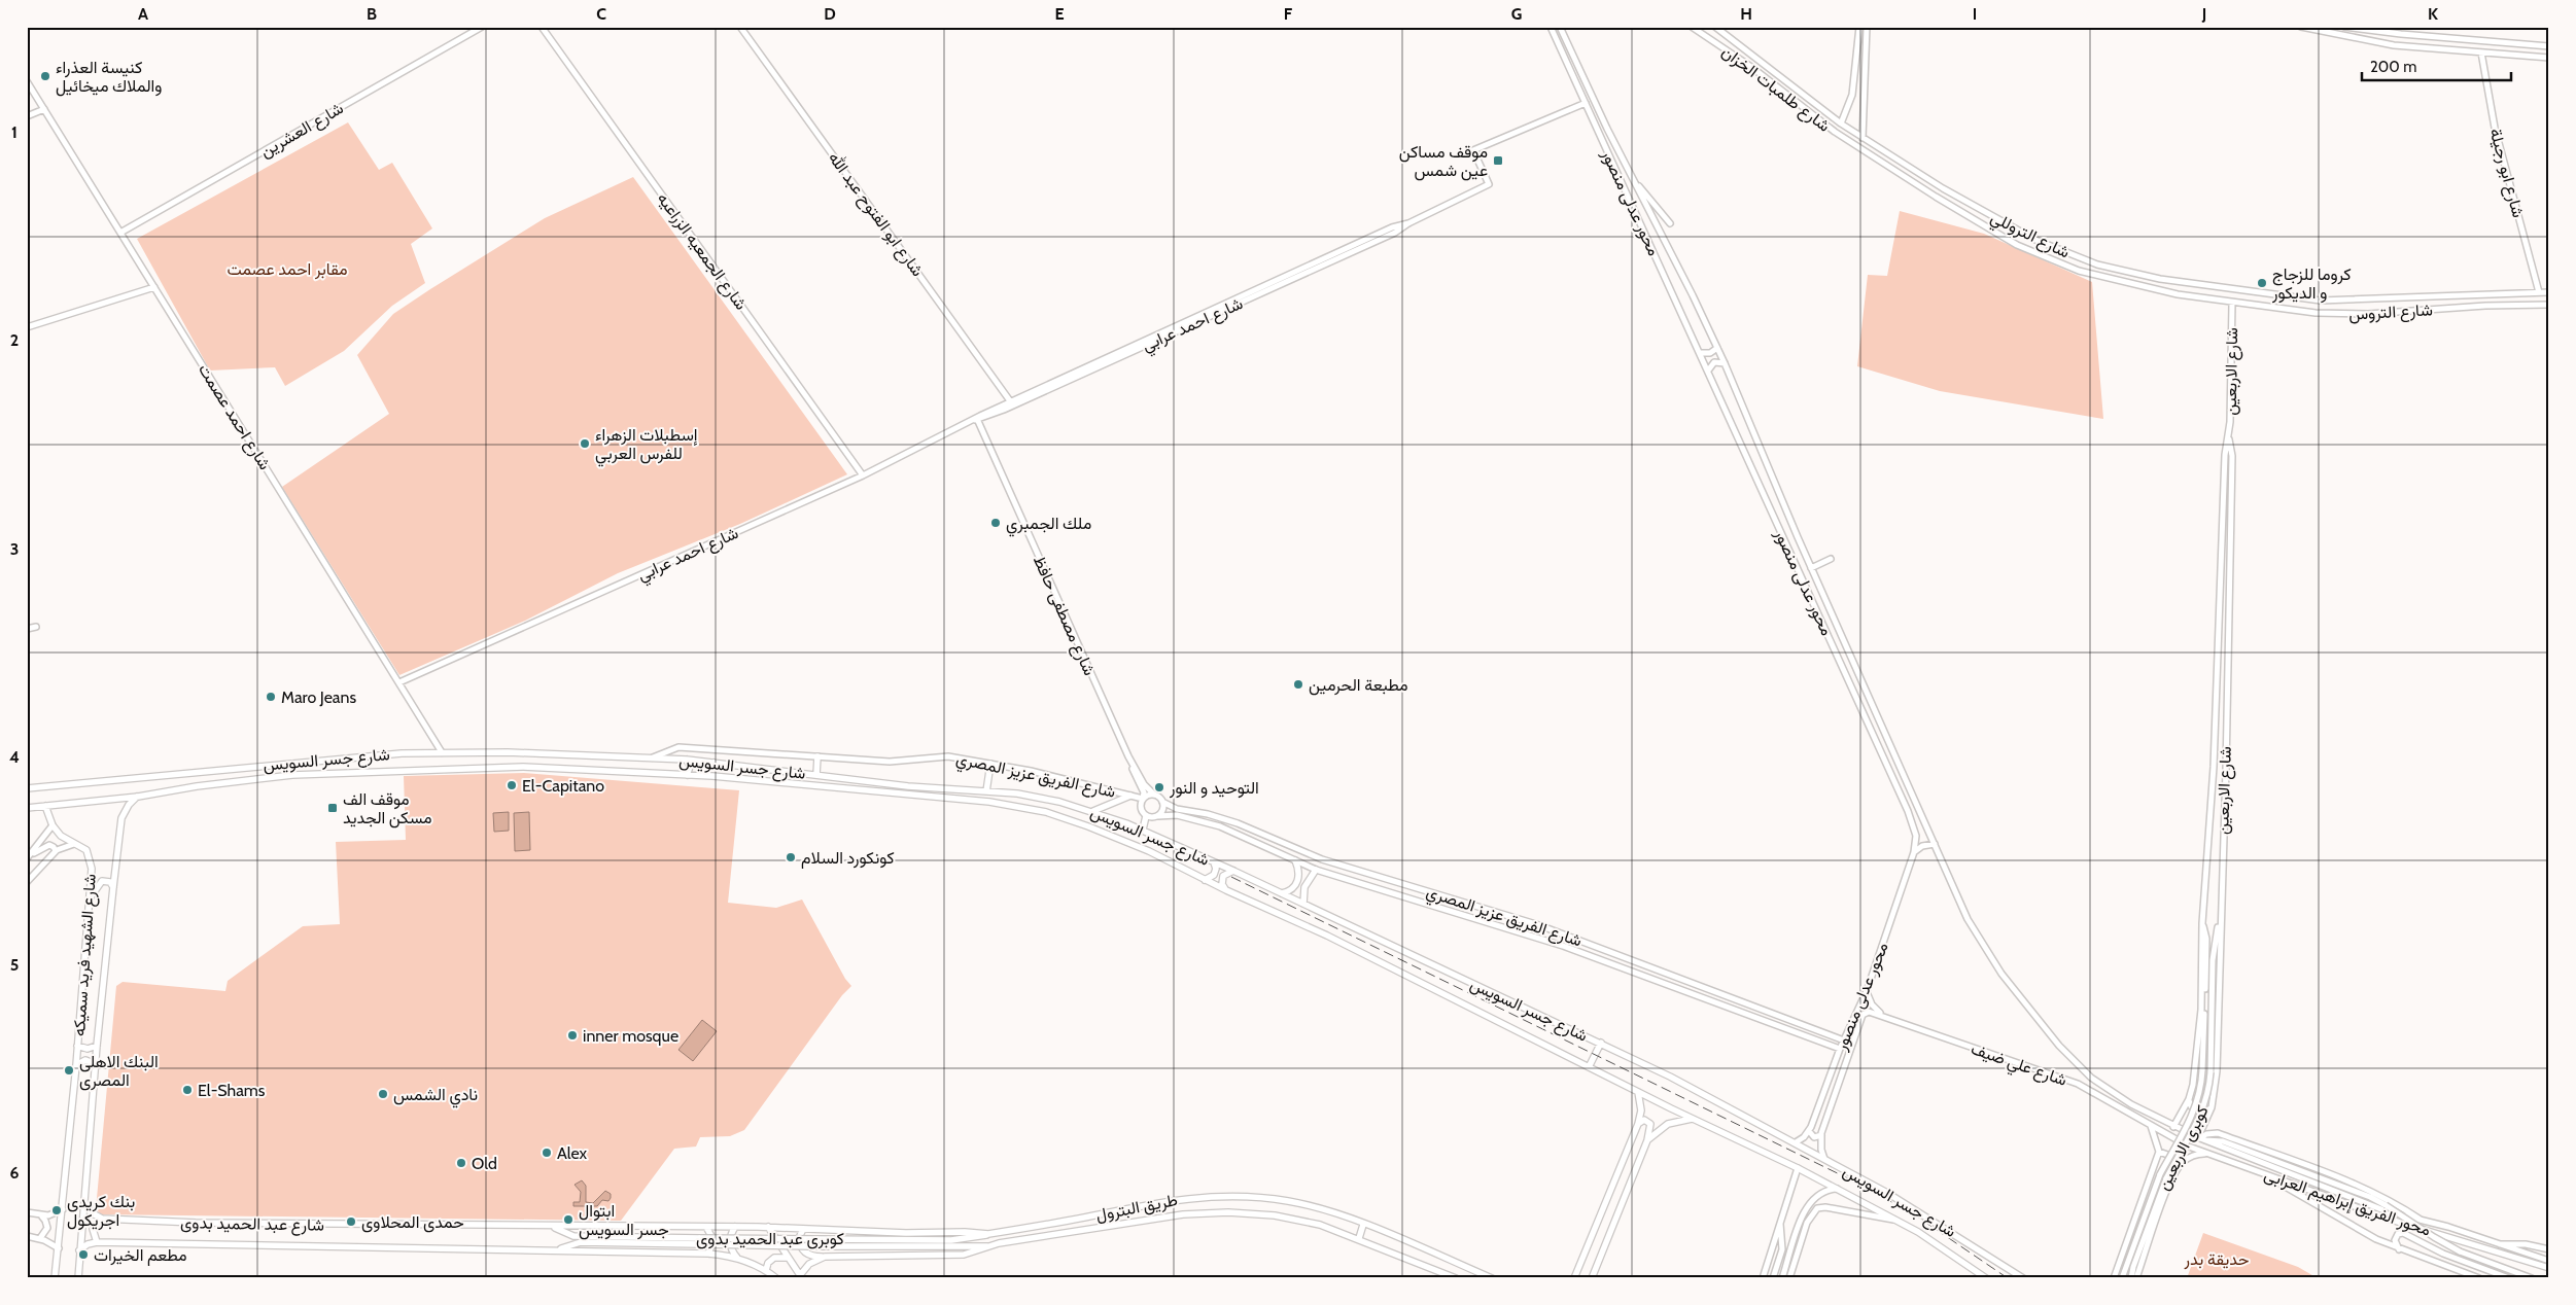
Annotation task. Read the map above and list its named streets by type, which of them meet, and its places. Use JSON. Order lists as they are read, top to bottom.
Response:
{
  "streets": {
    "main road": [
      "شارع جسر السويس",
      "شارع الشهيد فريد سميكه",
      "طريق البترول",
      "شارع عبد الحميد بدوى",
      "كوبرى عبد الحميد بدوى"
    ],
    "street": [
      "شارع طلمبات الخزان",
      "شارع العشرين",
      "شارع ابو رجيلة",
      "محور عدلى منصور",
      "شارع ابو الفتوح عبد الله",
      "شارع التروللي",
      "شارع الجمعيه الزراعيه",
      "شارع التروس",
      "شارع احمد عرابي",
      "شارع الاربعين",
      "شارع احمد عصمت",
      "شارع مصطفى حافظ",
      "شارع الفريق عزيز المصري",
      "شارع علي ضيف",
      "كوبرى الاربعين",
      "محور الفريق إبراهيم العرابى"
    ]
  },
  "crossings": [
    ["شارع طلمبات الخزان", "شارع التروللي"],
    ["شارع العشرين", "شارع احمد عصمت"],
    ["شارع ابو رجيلة", "شارع التروس"],
    ["محور عدلى منصور", "شارع احمد عرابي"],
    ["محور عدلى منصور", "شارع جسر السويس"],
    ["محور عدلى منصور", "شارع الفريق عزيز المصري"],
    ["محور عدلى منصور", "شارع علي ضيف"],
    ["محور عدلى منصور", "محور الفريق إبراهيم العرابى"],
    ["شارع ابو الفتوح عبد الله", "شارع احمد عرابي"],
    ["شارع التروللي", "شارع التروس"],
    ["شارع التروللي", "شارع الاربعين"],
    ["شارع الجمعيه الزراعيه", "شارع احمد عرابي"],
    ["شارع التروس", "شارع الاربعين"],
    ["شارع احمد عرابي", "شارع احمد عصمت"],
    ["شارع احمد عرابي", "شارع مصطفى حافظ"],
    ["شارع الاربعين", "كوبرى الاربعين"],
    ["شارع الاربعين", "محور الفريق إبراهيم العرابى"],
    ["شارع احمد عصمت", "شارع جسر السويس"],
    ["شارع مصطفى حافظ", "شارع الفريق عزيز المصري"],
    ["شارع جسر السويس", "شارع الفريق عزيز المصري"],
    ["شارع جسر السويس", "شارع الشهيد فريد سميكه"],
    ["شارع الشهيد فريد سميكه", "شارع عبد الحميد بدوى"],
    ["شارع علي ضيف", "محور الفريق إبراهيم العرابى"],
    ["طريق البترول", "شارع عبد الحميد بدوى"],
    ["طريق البترول", "كوبرى عبد الحميد بدوى"],
    ["شارع عبد الحميد بدوى", "كوبرى عبد الحميد بدوى"]
  ],
  "parks": ["مقابر احمد عصمت", "حديقة بدر"],
  "places": {
    "other": [
      "كنيسة العذراء والملاك ميخائيل",
      "كروما للزجاج و الديكور",
      "إسطبلات الزهراء للفرس العربي",
      "ملك الجمبري",
      "مطبعة الحرمين",
      "Maro Jeans",
      "El-Capitano",
      "التوحيد و النور",
      "كونكورد السلام",
      "inner mosque",
      "البنك الاهلى المصرى",
      "El-Shams",
      "نادي الشمس",
      "Alex",
      "Old",
      "بنك كريدى اجريكول",
      "ابتوال جسر السويس",
      "حمدى المحلاوى",
      "مطعم الخيرات"
    ],
    "transit": ["موقف مساكن عين شمس", "موقف الف مسكن الجديد"]
  },
  "scale_bar": "200 m",
  "grid": {
    "columns": [
      "A",
      "B",
      "C",
      "D",
      "E",
      "F",
      "G",
      "H",
      "I",
      "J",
      "K"
    ],
    "rows": [
      "1",
      "2",
      "3",
      "4",
      "5",
      "6"
    ]
  }
}
